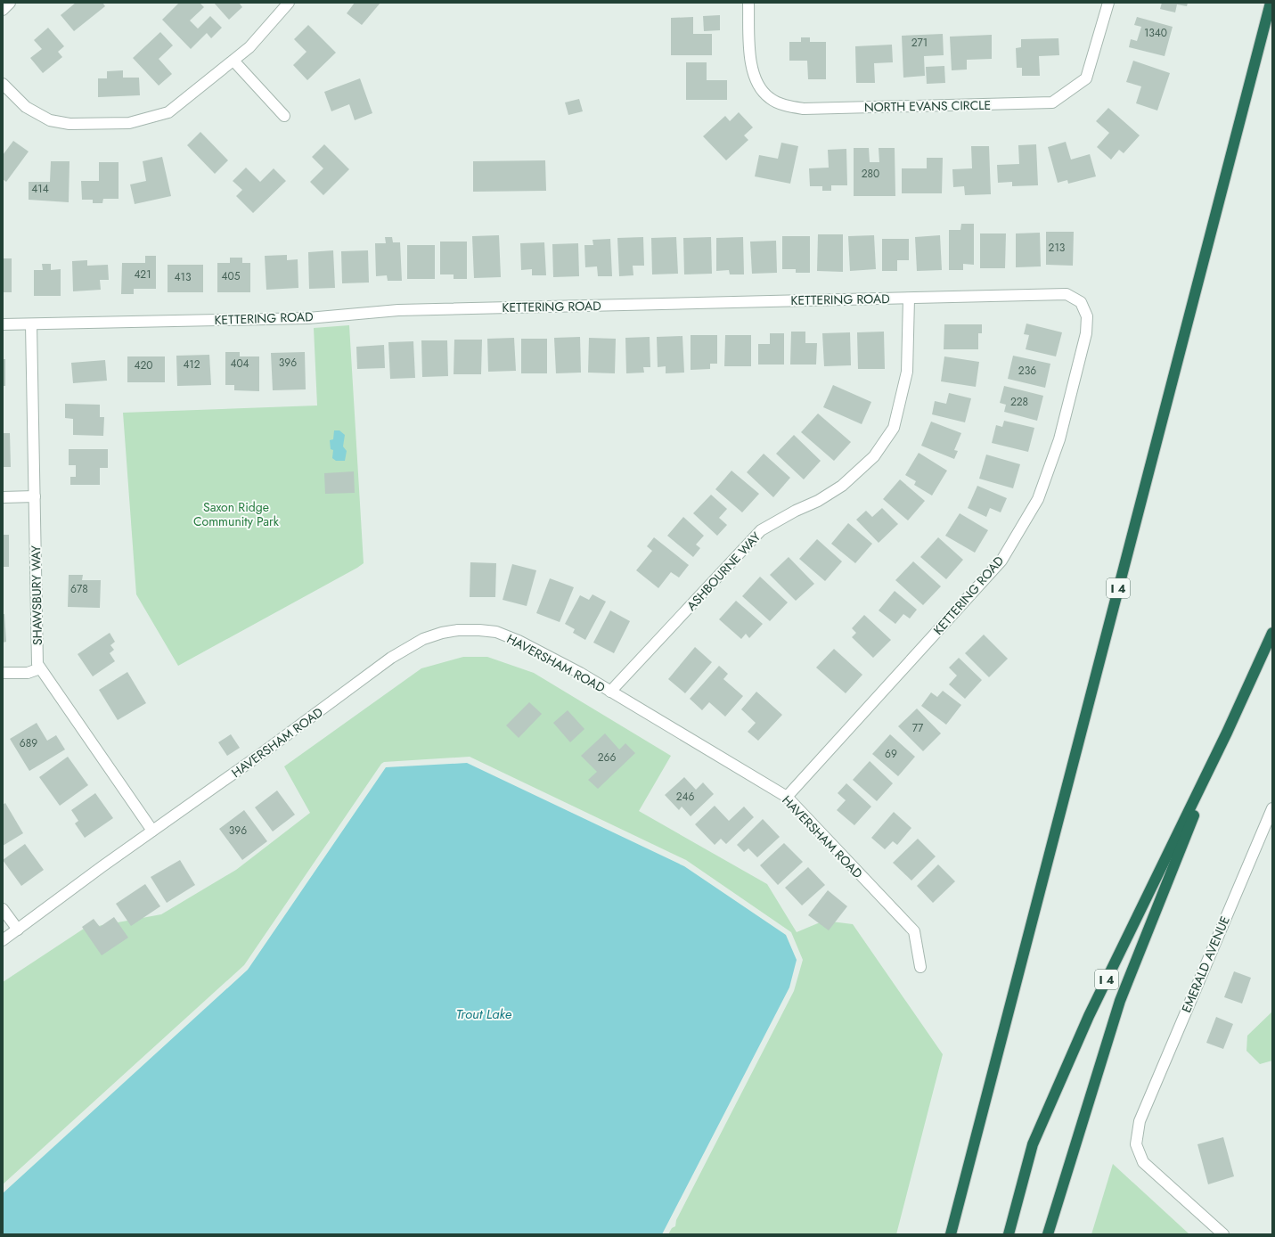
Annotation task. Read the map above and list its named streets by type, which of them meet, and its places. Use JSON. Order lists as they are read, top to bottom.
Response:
{
  "streets": {
    "highway": ["I 4"],
    "street": [
      "NORTH EVANS CIRCLE",
      "KETTERING ROAD",
      "ASHBOURNE WAY",
      "SHAWSBURY WAY",
      "HAVERSHAM ROAD",
      "EMERALD AVENUE"
    ]
  },
  "crossings": [
    ["KETTERING ROAD", "ASHBOURNE WAY"],
    ["KETTERING ROAD", "SHAWSBURY WAY"],
    ["KETTERING ROAD", "HAVERSHAM ROAD"],
    ["ASHBOURNE WAY", "HAVERSHAM ROAD"],
    ["SHAWSBURY WAY", "HAVERSHAM ROAD"]
  ],
  "water": ["Trout Lake"],
  "parks": ["Saxon Ridge Community Park"],
  "house_numbers": [
    "1340",
    "271",
    "280",
    "414",
    "213",
    "421",
    "405",
    "413",
    "396",
    "404",
    "412",
    "420",
    "236",
    "228",
    "678",
    "77",
    "689",
    "69",
    "266",
    "246",
    "396"
  ]
}
